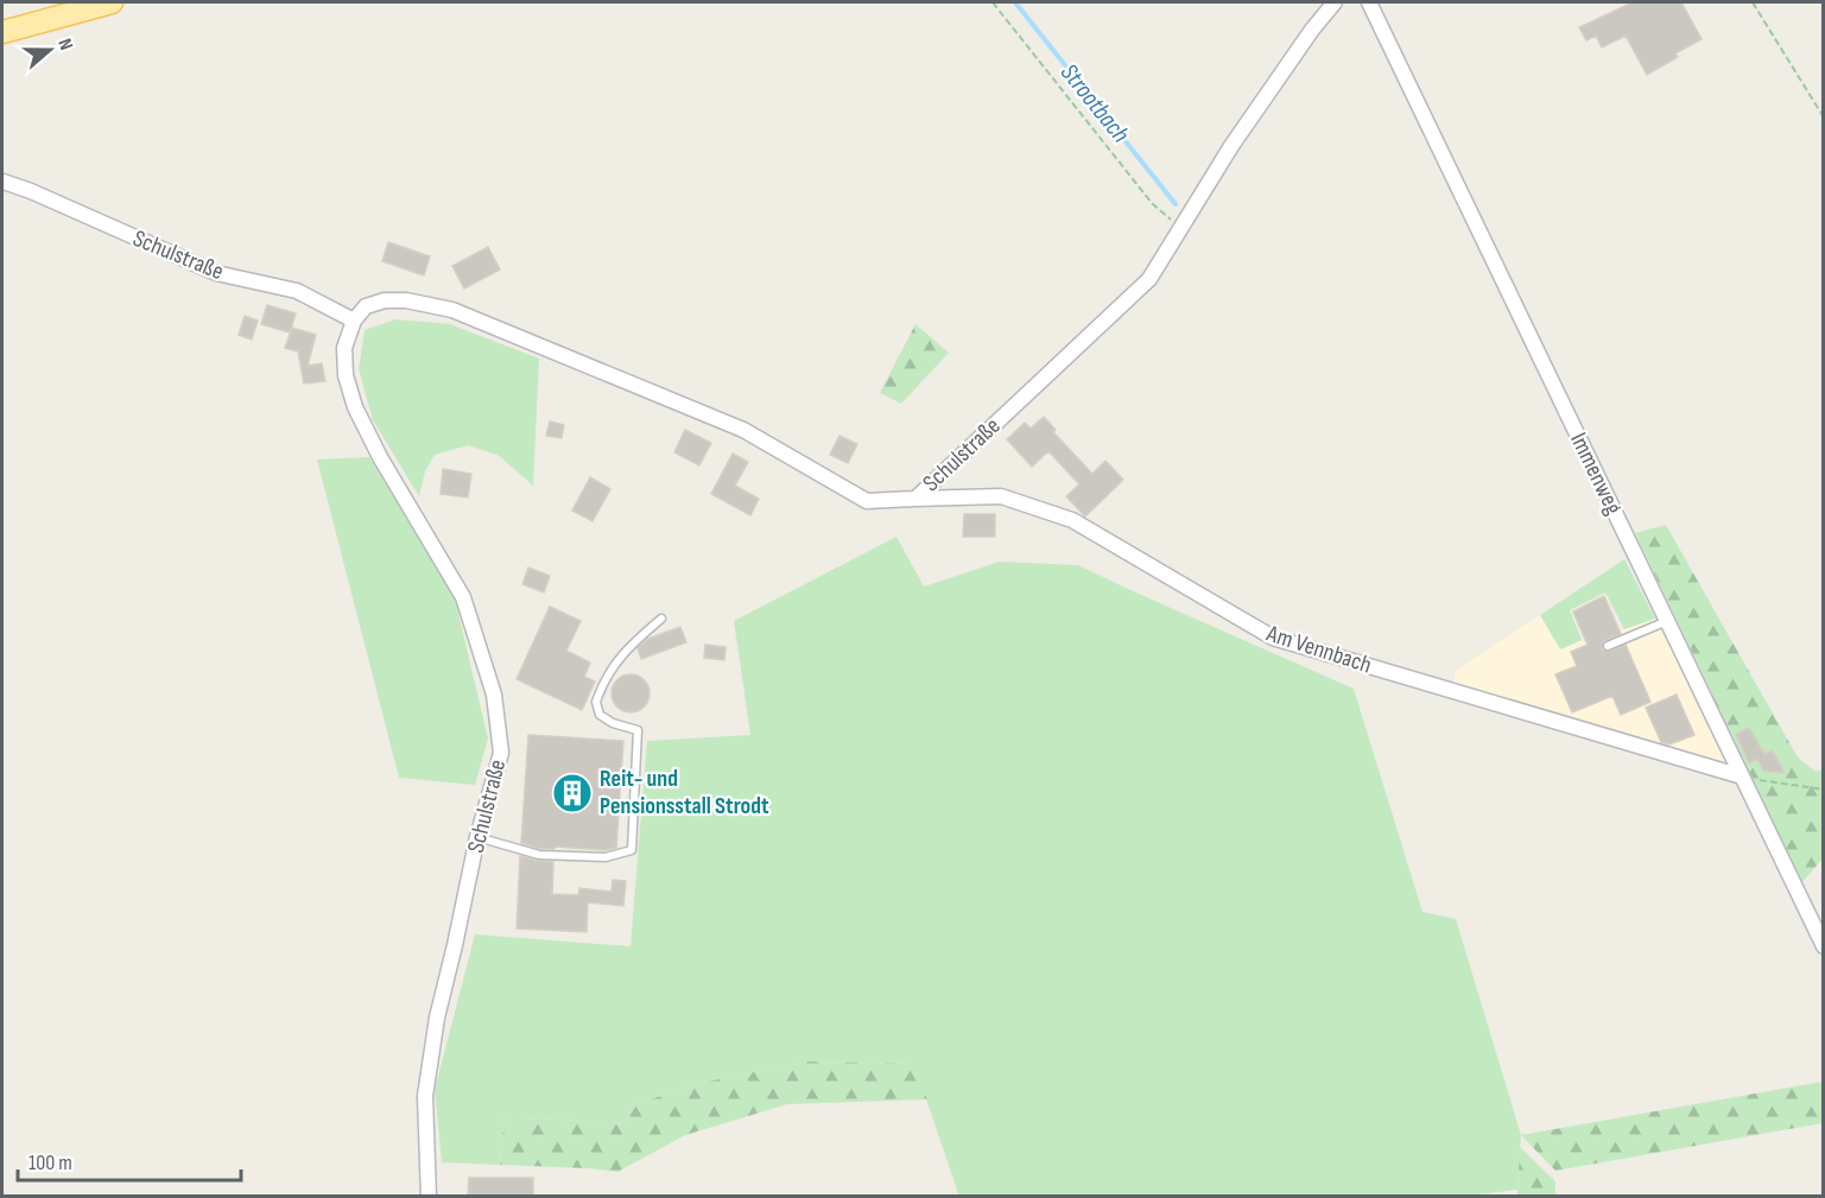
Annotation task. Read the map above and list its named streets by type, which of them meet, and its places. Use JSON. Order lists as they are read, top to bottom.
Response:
{
  "streets": {
    "street": ["Schulstraße", "Immenweg", "Am Vennbach"]
  },
  "crossings": [
    ["Schulstraße", "Am Vennbach"],
    ["Immenweg", "Am Vennbach"]
  ],
  "water": ["Strootbach"],
  "places": {
    "building": ["Reit- und Pensionsstall Strodt"]
  },
  "scale_bar": "100 m",
  "north": "right"
}
